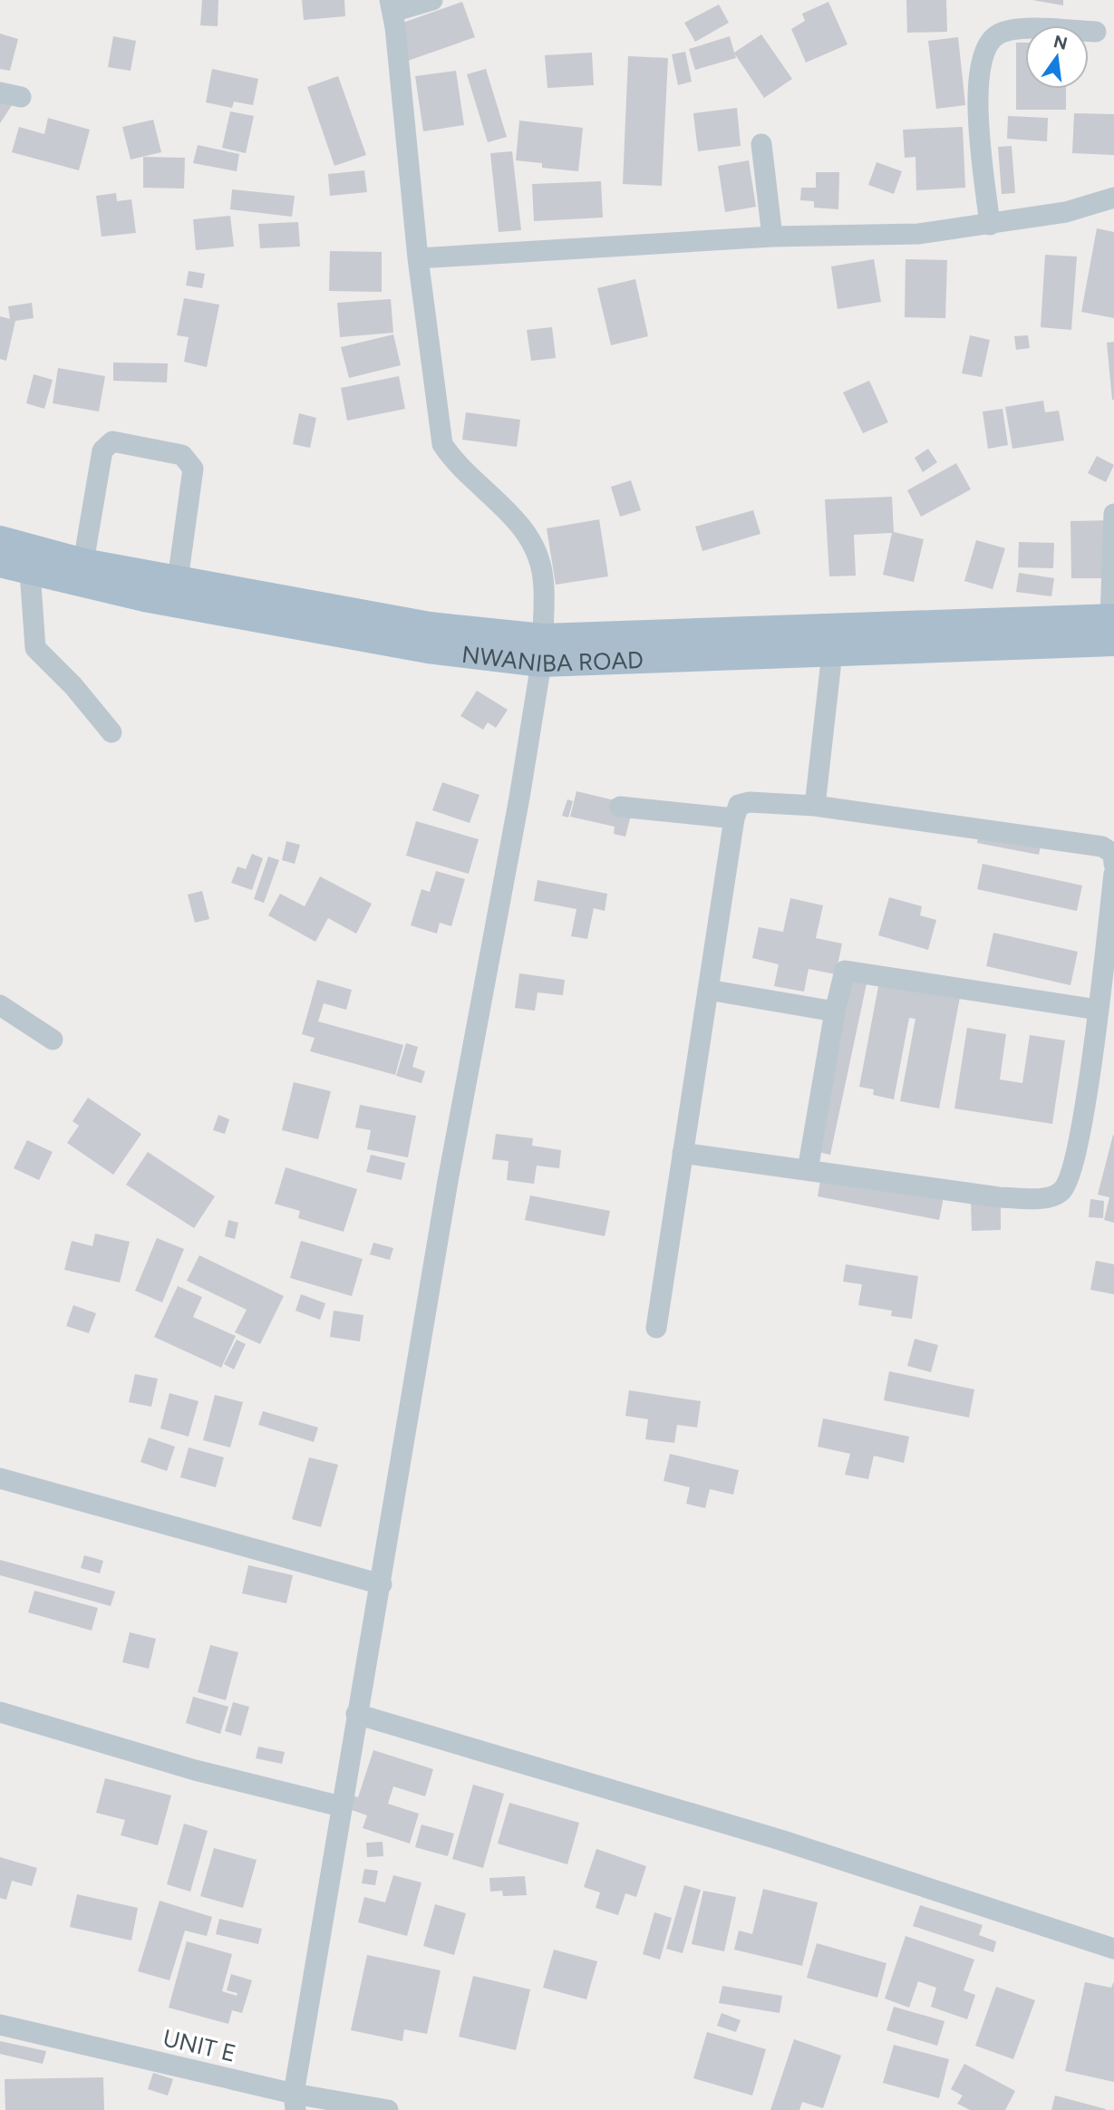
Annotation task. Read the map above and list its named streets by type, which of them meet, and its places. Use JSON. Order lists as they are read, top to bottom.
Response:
{
  "streets": {
    "main road": ["NWANIBA ROAD"],
    "street": ["UNIT E"]
  },
  "north": "top"
}
